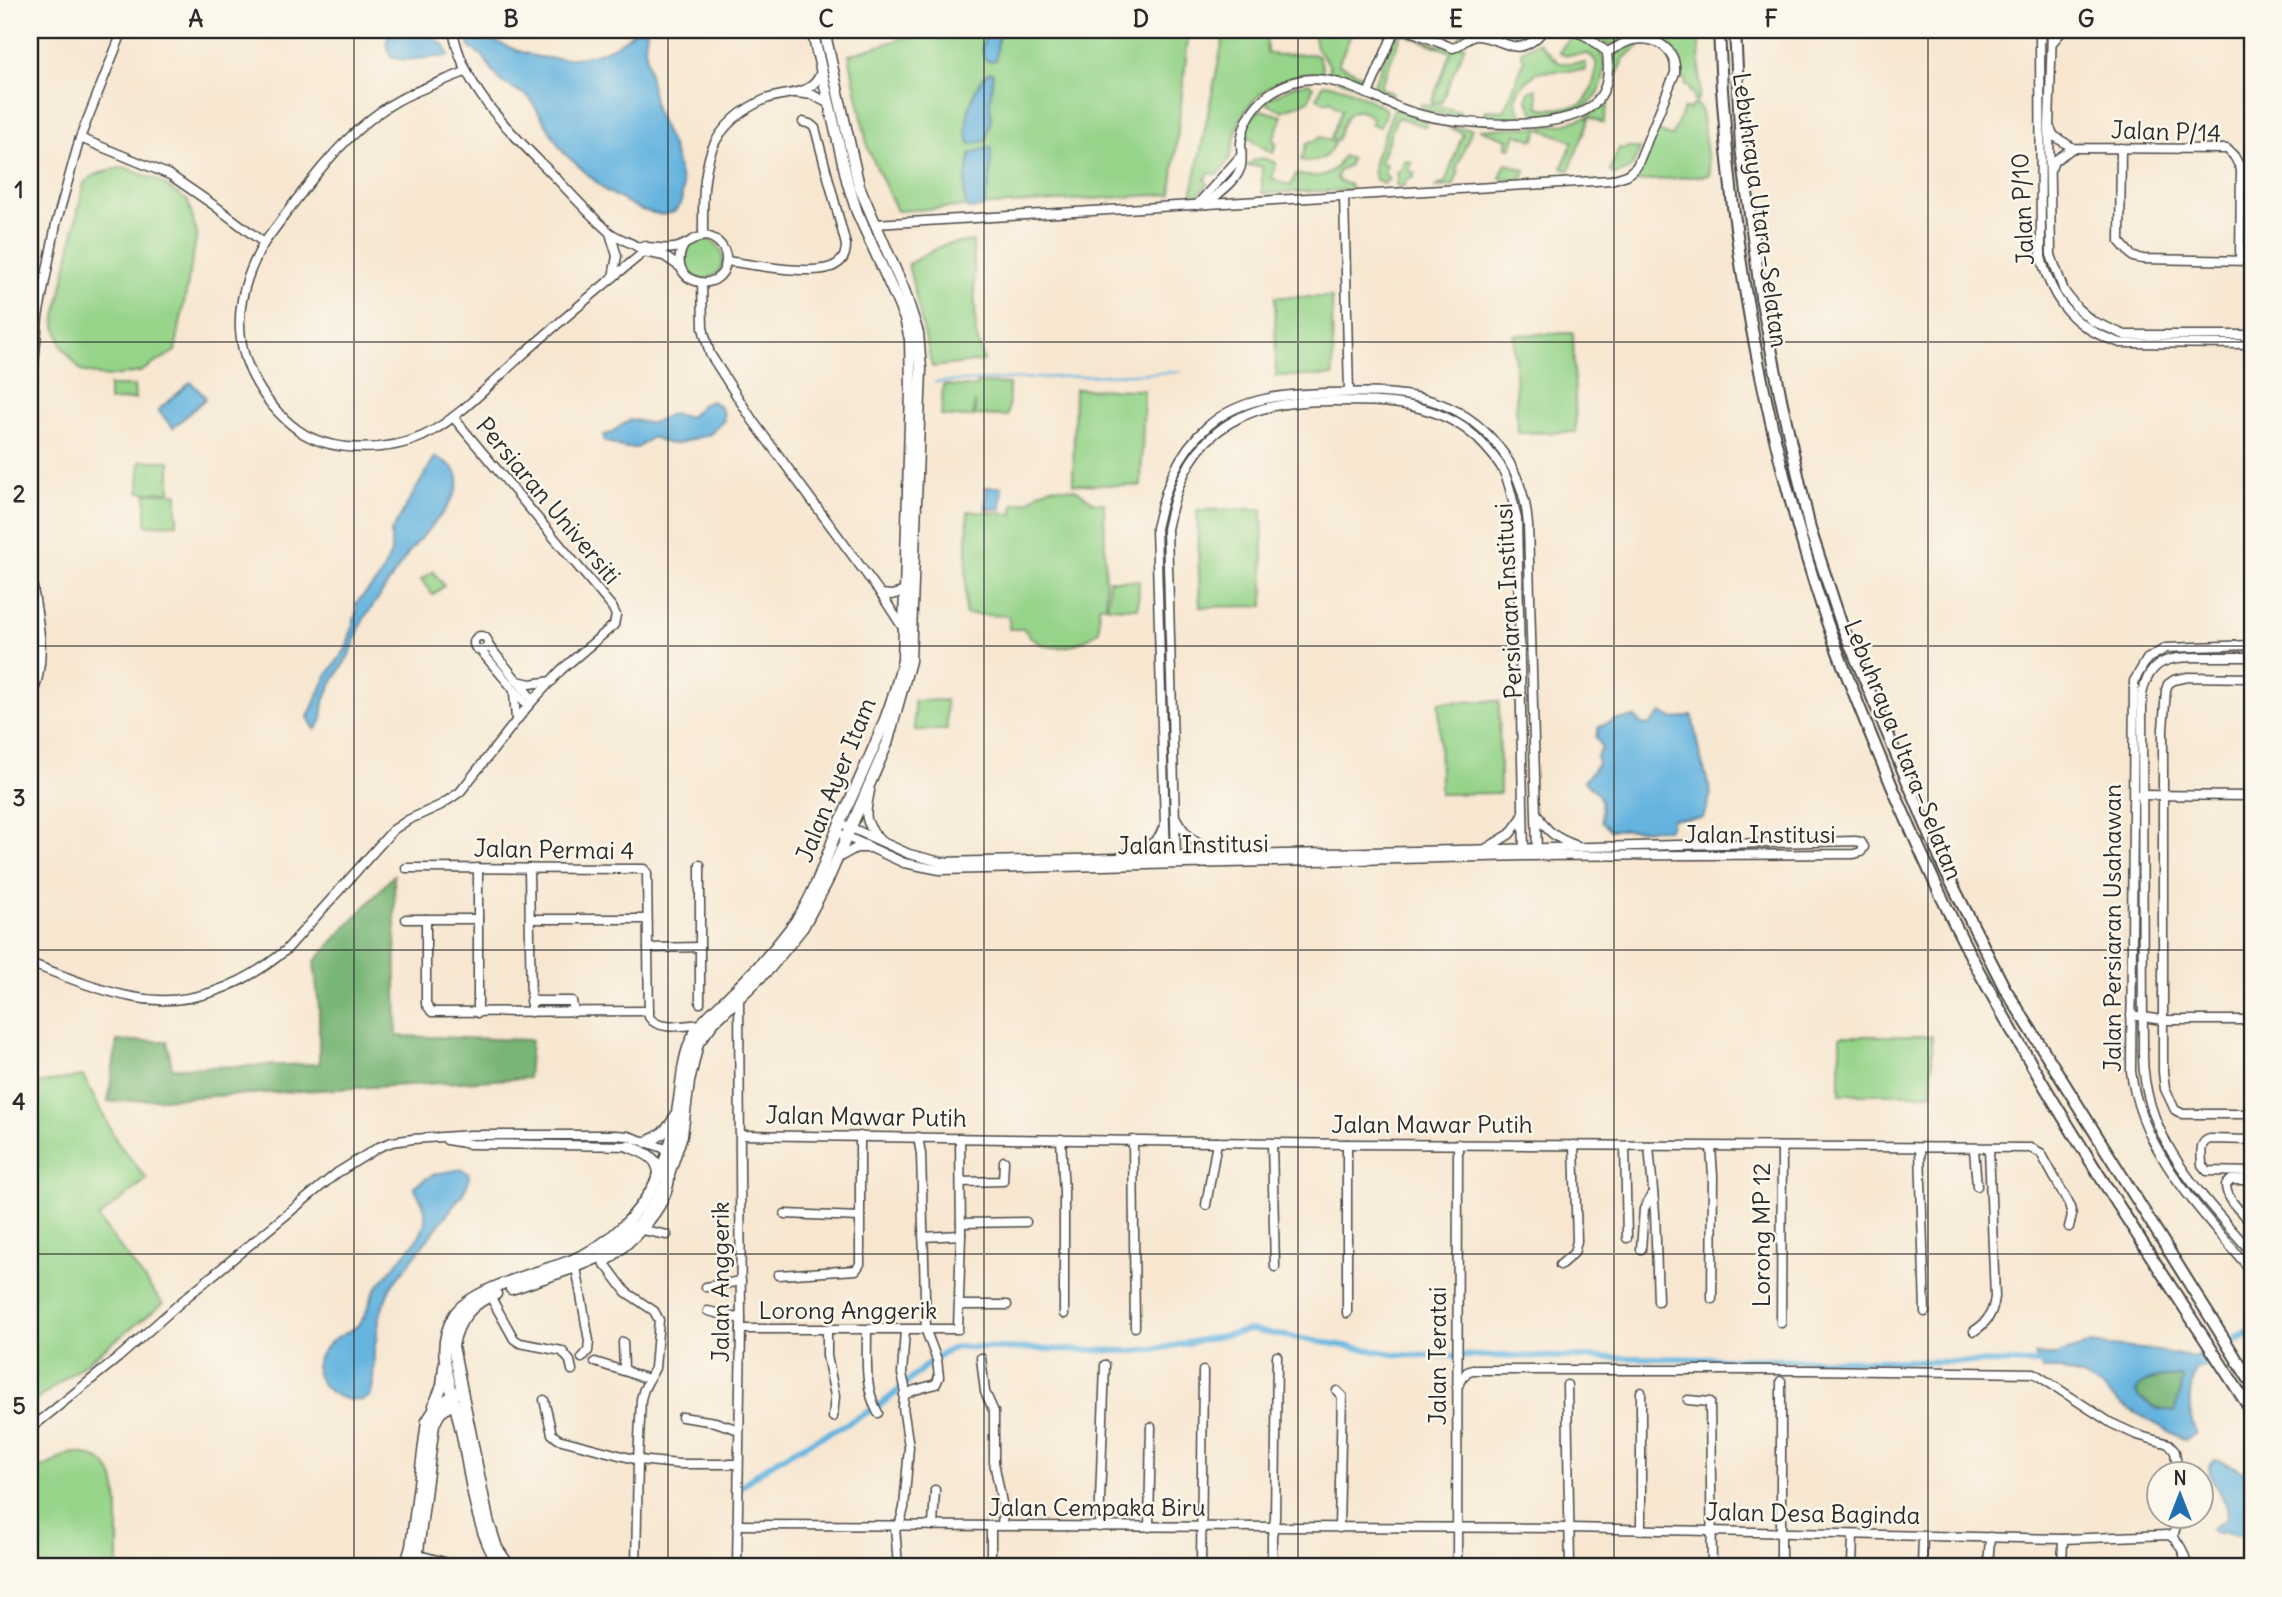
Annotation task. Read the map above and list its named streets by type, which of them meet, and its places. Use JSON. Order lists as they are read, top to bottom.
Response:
{
  "streets": {
    "highway": ["Lebuhraya Utara–Selatan"],
    "main road": ["Jalan Ayer Itam"],
    "street": [
      "Jalan P/14",
      "Jalan P/10",
      "Persiaran Universiti",
      "Persiaran Institusi",
      "Jalan Institusi",
      "Jalan Permai 4",
      "Jalan Persiaran Usahawan",
      "Jalan Mawar Putih",
      "Lorong MP 12",
      "Jalan Anggerik",
      "Lorong Anggerik",
      "Jalan Teratai",
      "Jalan Cempaka Biru",
      "Jalan Desa Baginda"
    ]
  },
  "crossings": [
    ["Persiaran Institusi", "Jalan Institusi"],
    ["Jalan Ayer Itam", "Jalan Institusi"],
    ["Jalan Ayer Itam", "Jalan Anggerik"],
    ["Jalan Mawar Putih", "Lorong MP 12"],
    ["Jalan Mawar Putih", "Jalan Anggerik"],
    ["Jalan Mawar Putih", "Jalan Teratai"],
    ["Jalan Anggerik", "Lorong Anggerik"],
    ["Jalan Anggerik", "Jalan Cempaka Biru"],
    ["Jalan Teratai", "Jalan Cempaka Biru"],
    ["Jalan Teratai", "Jalan Desa Baginda"],
    ["Jalan Cempaka Biru", "Jalan Desa Baginda"]
  ],
  "north": "top",
  "grid": {
    "columns": [
      "A",
      "B",
      "C",
      "D",
      "E",
      "F",
      "G"
    ],
    "rows": [
      "1",
      "2",
      "3",
      "4",
      "5"
    ]
  }
}
